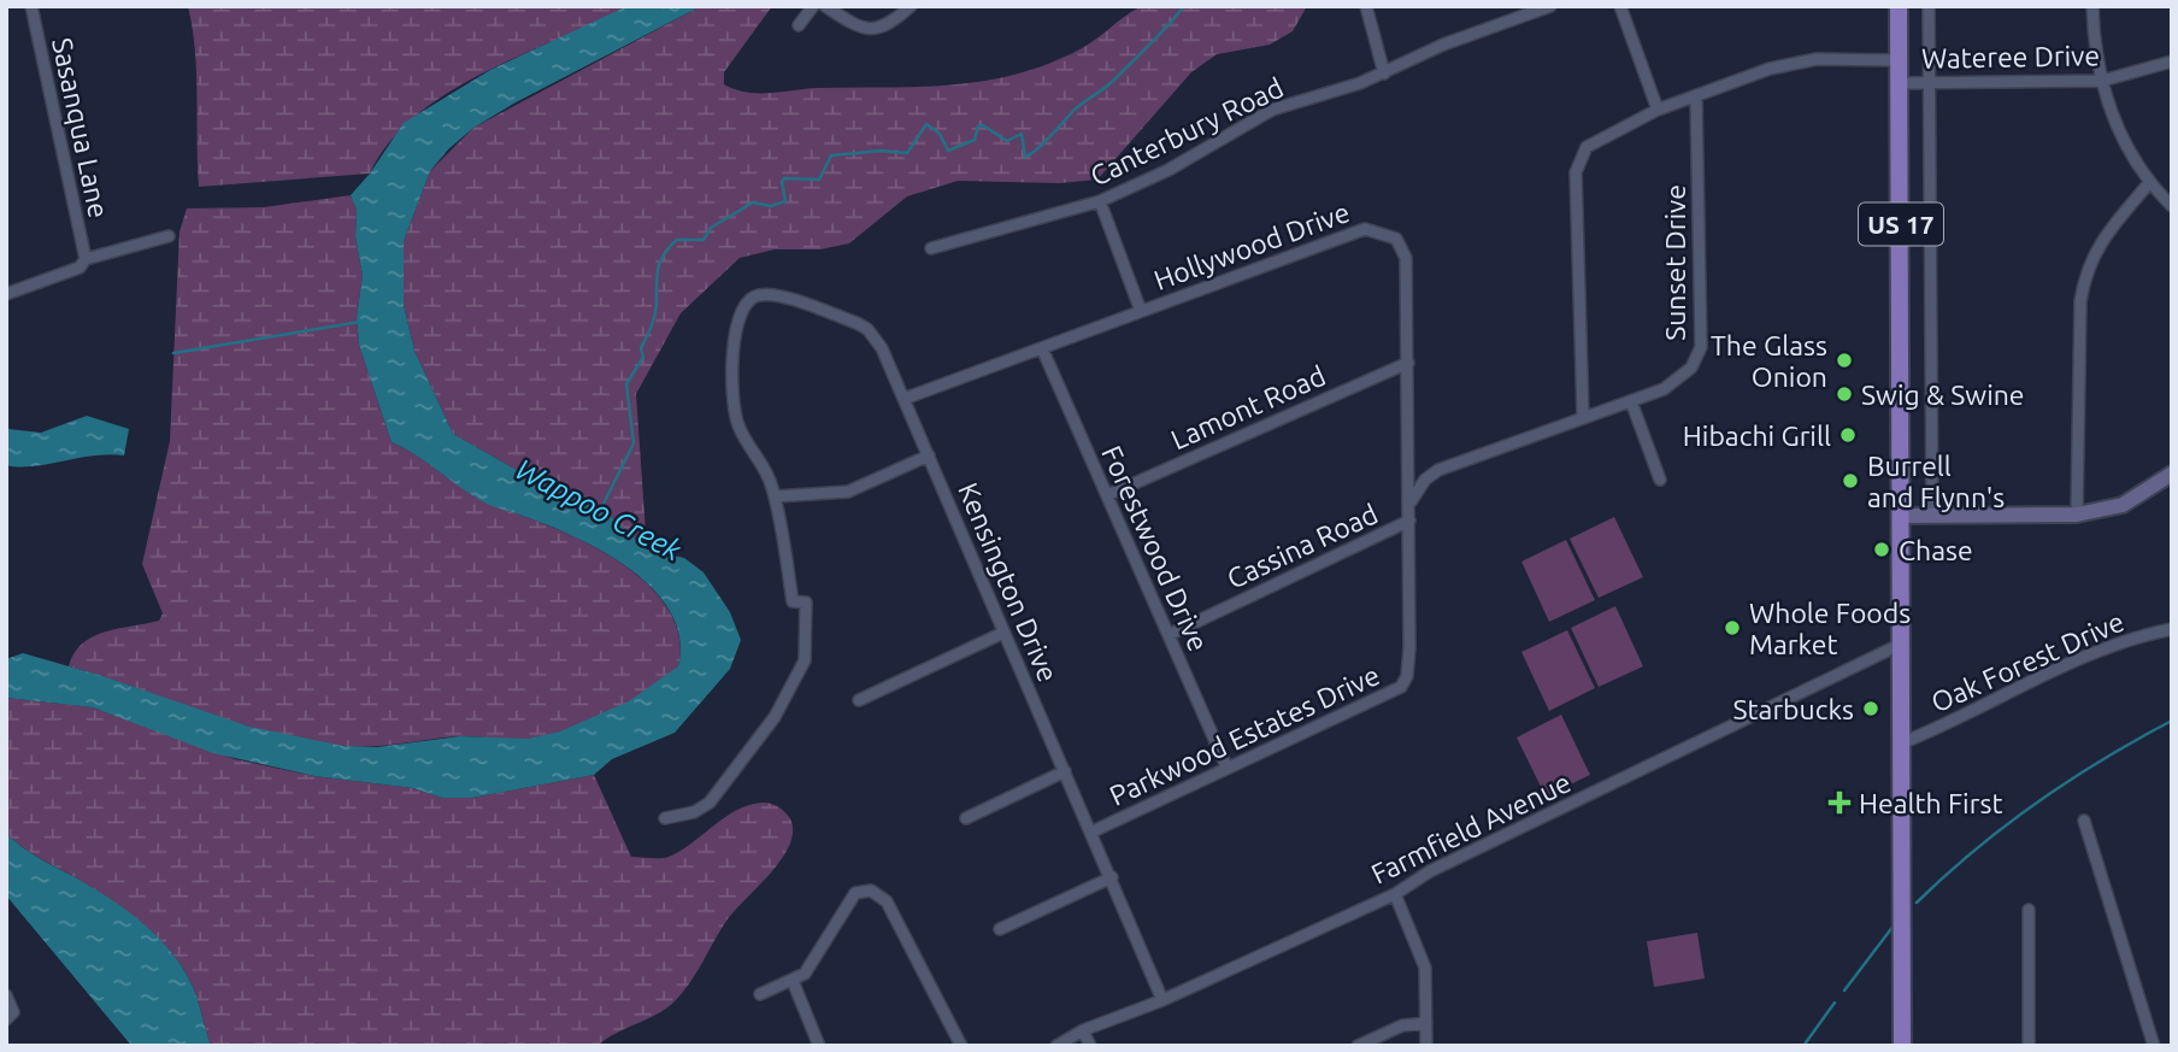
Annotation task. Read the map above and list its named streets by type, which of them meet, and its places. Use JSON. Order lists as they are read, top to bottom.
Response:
{
  "streets": {
    "highway": ["US 17"],
    "street": [
      "Wateree Drive",
      "Sasanqua Lane",
      "Canterbury Road",
      "Hollywood Drive",
      "Sunset Drive",
      "Lamont Road",
      "Cassina Road",
      "Forestwood Drive",
      "Kensington Drive",
      "Oak Forest Drive",
      "Parkwood Estates Drive",
      "Farmfield Avenue"
    ]
  },
  "crossings": [
    ["Wateree Drive", "US 17"],
    ["US 17", "Oak Forest Drive"],
    ["US 17", "Farmfield Avenue"],
    ["Hollywood Drive", "Sunset Drive"],
    ["Hollywood Drive", "Lamont Road"],
    ["Hollywood Drive", "Cassina Road"],
    ["Hollywood Drive", "Forestwood Drive"],
    ["Hollywood Drive", "Kensington Drive"],
    ["Hollywood Drive", "Parkwood Estates Drive"],
    ["Lamont Road", "Forestwood Drive"],
    ["Cassina Road", "Forestwood Drive"],
    ["Cassina Road", "Parkwood Estates Drive"],
    ["Forestwood Drive", "Parkwood Estates Drive"],
    ["Kensington Drive", "Parkwood Estates Drive"],
    ["Kensington Drive", "Farmfield Avenue"]
  ],
  "water": ["Wappoo Creek"],
  "places": {
    "other": [
      "The Glass Onion",
      "Swig & Swine",
      "Hibachi Grill",
      "Burrell and Flynn's",
      "Chase",
      "Whole Foods Market",
      "Starbucks"
    ],
    "health": ["Health First"]
  }
}
